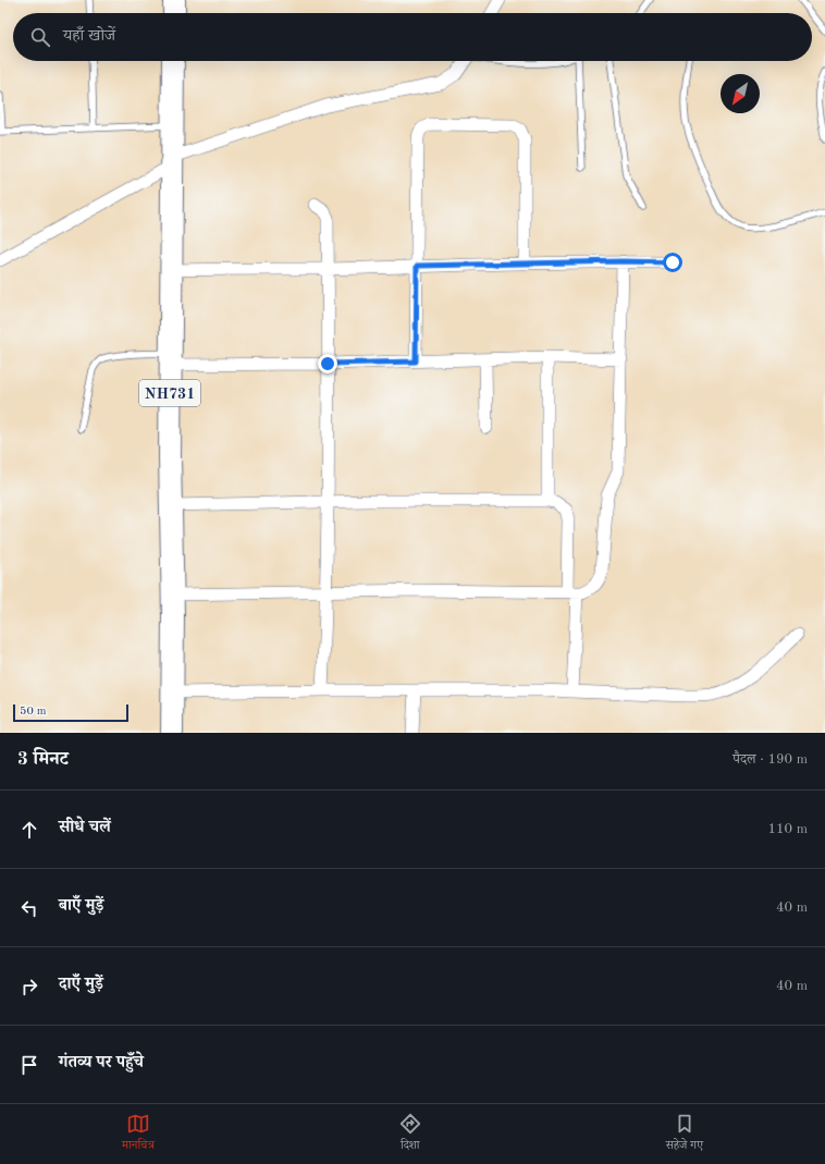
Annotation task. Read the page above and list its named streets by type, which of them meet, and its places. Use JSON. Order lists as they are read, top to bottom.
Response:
{
  "streets": {
    "highway": ["NH731"]
  },
  "scale_bar": "50 m",
  "north": "bottom left",
  "page": {
    "search": "यहाँ खोजें",
    "scale": "50 m",
    "heading": ["3 मिनट", "पैदल · 190 m"],
    "list": [
      ["सीधे चलें", "110 m"],
      ["बाएँ मुड़ें", "40 m"],
      ["दाएँ मुड़ें", "40 m"],
      "गंतव्य पर पहुँचे"
    ],
    "nav": ["मानचित्र", "दिशा", "सहेजे गए"]
  }
}
